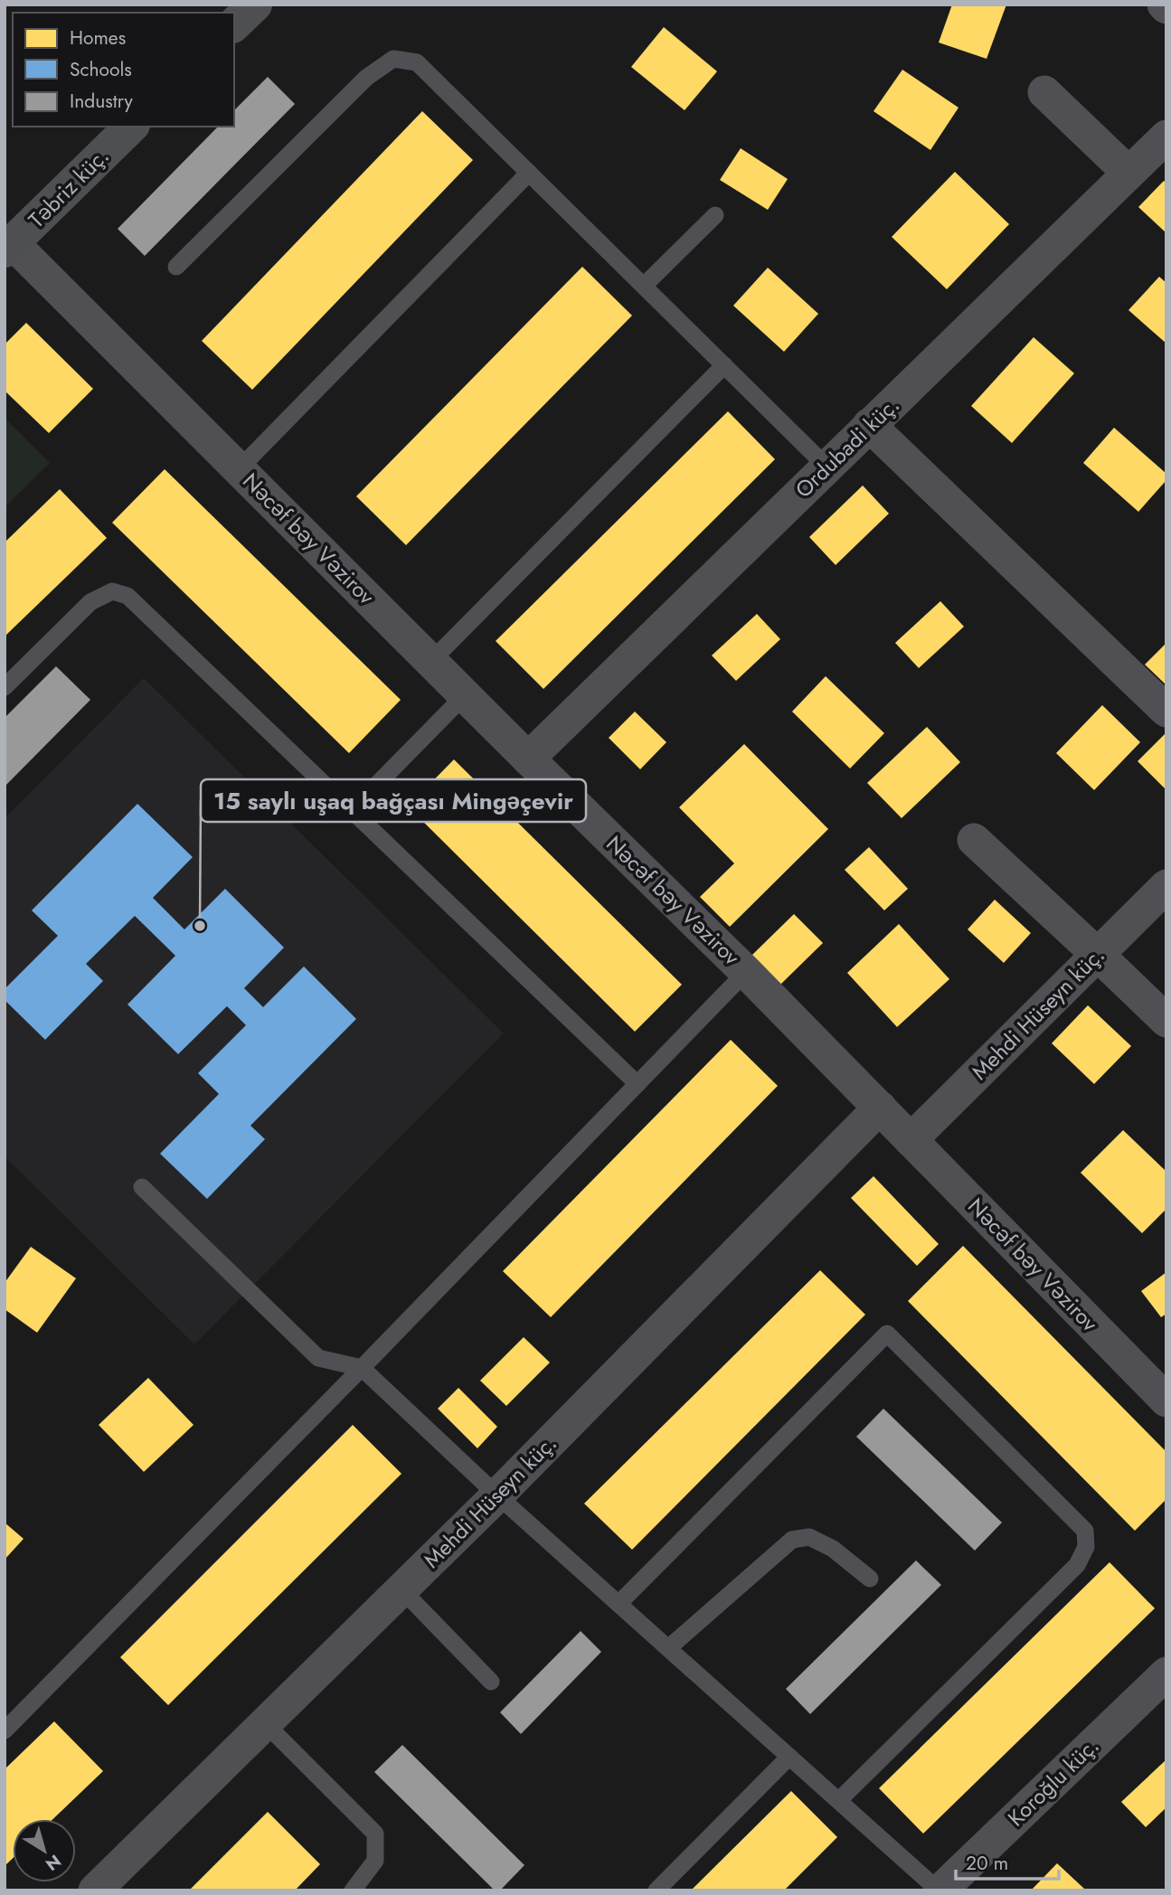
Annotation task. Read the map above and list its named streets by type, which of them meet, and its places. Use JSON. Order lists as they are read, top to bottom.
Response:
{
  "streets": {
    "main road": ["Təbriz küç."],
    "street": [
      "Ordubadi küç.",
      "Nəcəf bəy Vəzirov",
      "Mehdi Hüseyn küç.",
      "Koroğlu küç."
    ]
  },
  "crossings": [
    ["Təbriz küç.", "Nəcəf bəy Vəzirov"],
    ["Ordubadi küç.", "Nəcəf bəy Vəzirov"],
    ["Nəcəf bəy Vəzirov", "Mehdi Hüseyn küç."]
  ],
  "places": ["15 saylı uşaq bağçası Mingəçevir"],
  "legend": ["Homes", "Schools", "Industry"],
  "scale_bar": "20 m",
  "north": "bottom right"
}
